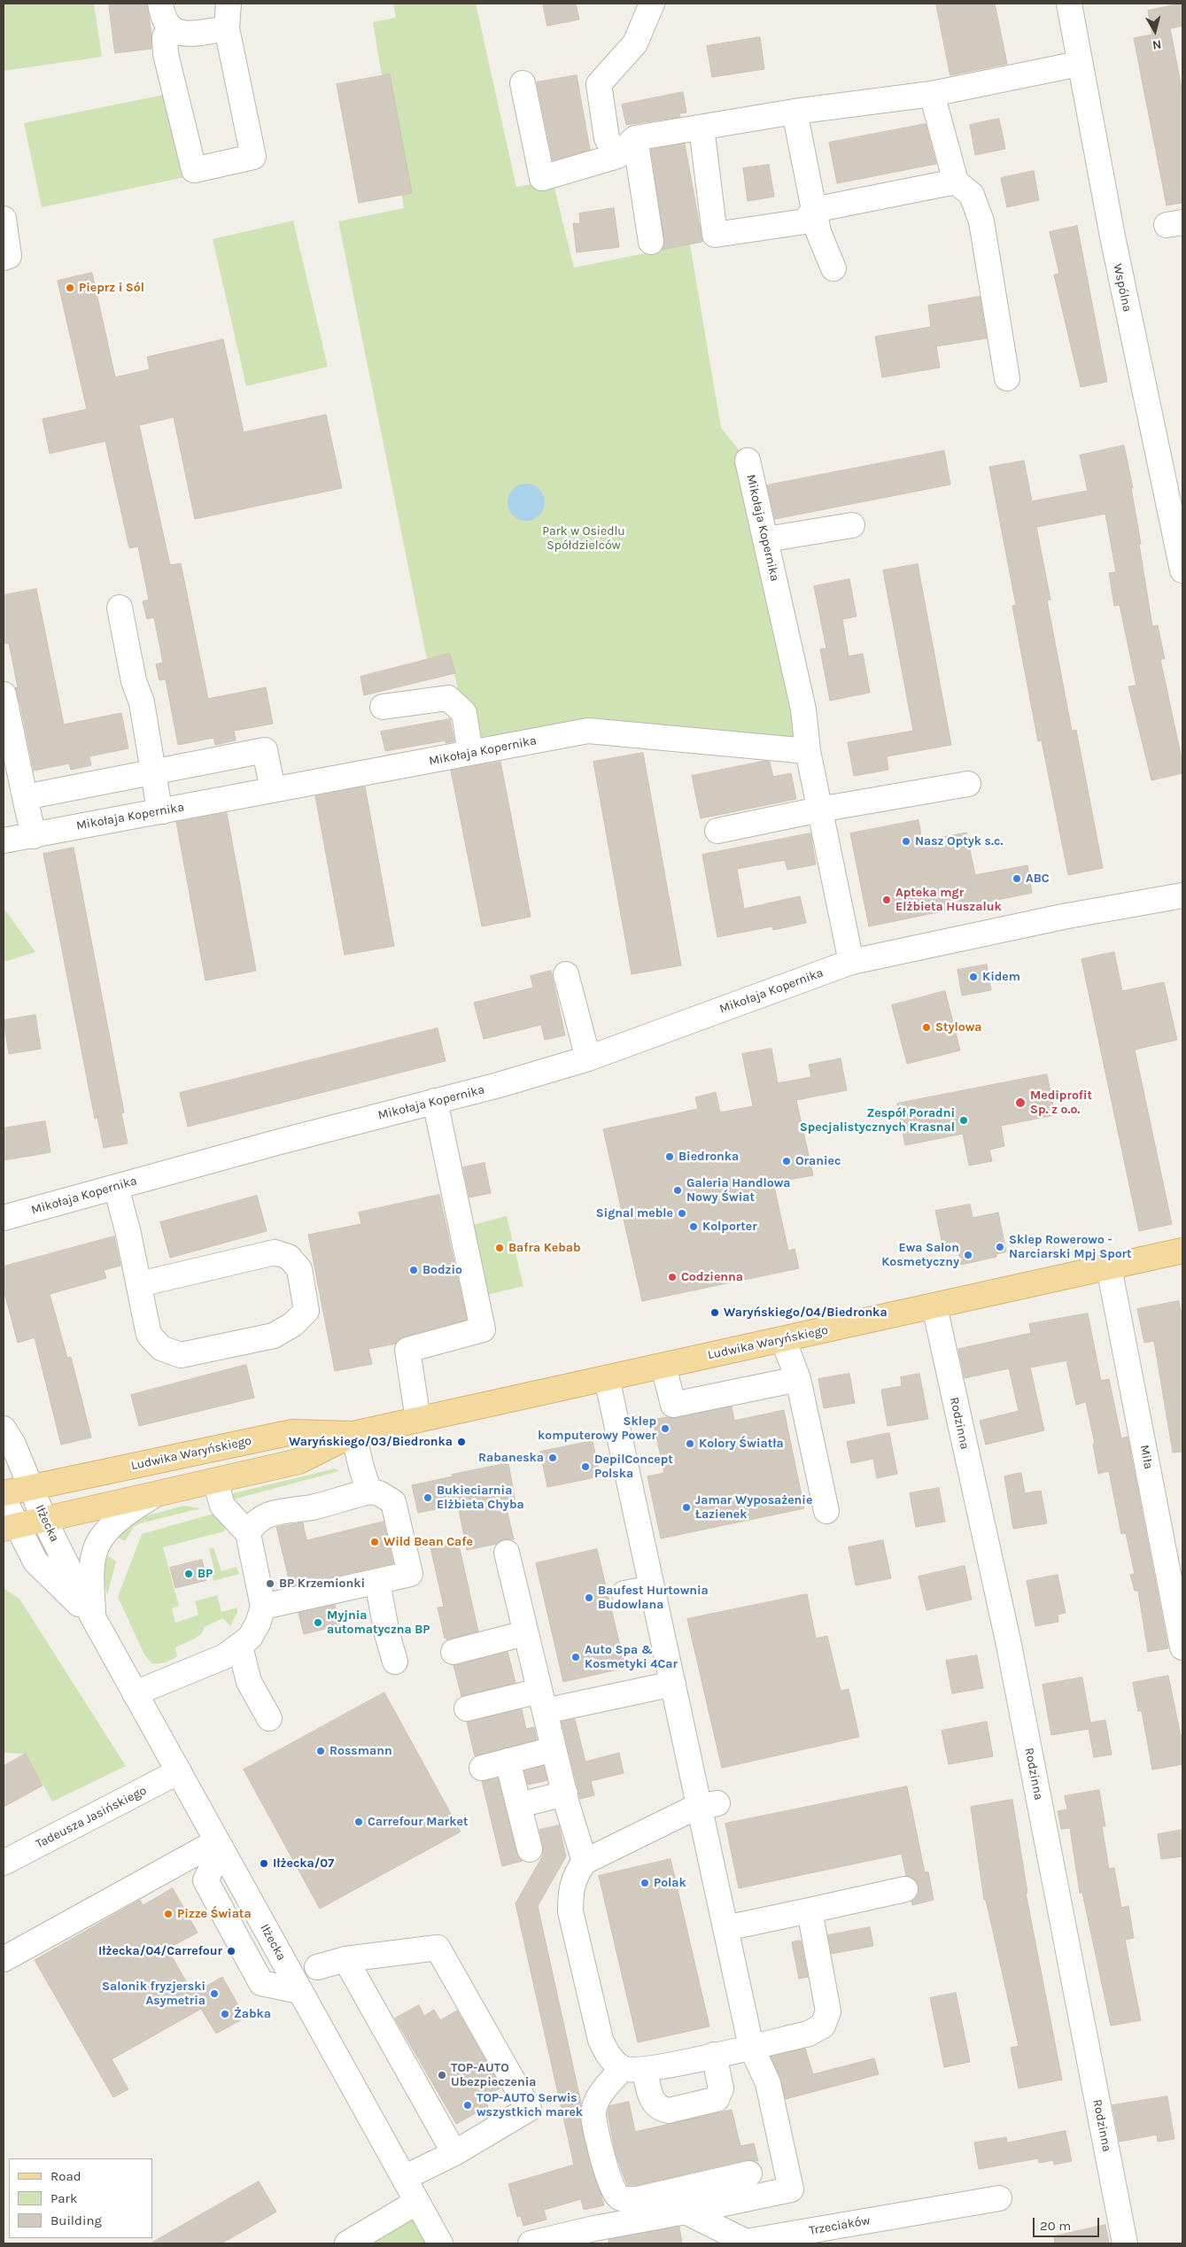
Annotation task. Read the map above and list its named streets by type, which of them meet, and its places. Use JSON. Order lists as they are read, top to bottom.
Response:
{
  "streets": {
    "main road": ["Ludwika Waryńskiego"],
    "street": [
      "Wspólna",
      "Mikołaja Kopernika",
      "Rodzinna",
      "Miła",
      "Iłżecka",
      "Tadeusza Jasińskiego",
      "Trzeciaków"
    ]
  },
  "crossings": [
    ["Ludwika Waryńskiego", "Rodzinna"],
    ["Ludwika Waryńskiego", "Miła"],
    ["Ludwika Waryńskiego", "Iłżecka"],
    ["Iłżecka", "Tadeusza Jasińskiego"]
  ],
  "parks": ["Park w Osiedlu Spółdzielców"],
  "places": [
    "Pieprz i Sól",
    "Nasz Optyk s.c.",
    "ABC",
    "Apteka mgr Elżbieta Huszaluk",
    "Kidem",
    "Stylowa",
    "Mediprofit Sp. z o.o.",
    "Zespół Poradni Specjalistycznych Krasnal",
    "Biedronka",
    "Oraniec",
    "Galeria Handlowa Nowy Świat",
    "Signal meble",
    "Kolporter",
    "Sklep Rowerowo - Narciarski Mpj Sport",
    "Bafra Kebab",
    "Ewa Salon Kosmetyczny",
    "Bodzio",
    "Codzienna",
    "Waryńskiego/04/Biedronka",
    "Sklep komputerowy Power",
    "Waryńskiego/03/Biedronka",
    "Kolory Światła",
    "Rabaneska",
    "DepilConcept Polska",
    "Bukieciarnia Elżbieta Chyba",
    "Jamar Wyposażenie Łazienek",
    "Wild Bean Cafe",
    "BP",
    "BP Krzemionki",
    "Baufest Hurtownia Budowlana",
    "Myjnia automatyczna BP",
    "Auto Spa & Kosmetyki 4Car",
    "Rossmann",
    "Carrefour Market",
    "Iłżecka/07",
    "Polak",
    "Pizze Świata",
    "Iłżecka/04/Carrefour",
    "Salonik fryzjerski Asymetria",
    "Żabka",
    "TOP-AUTO Ubezpieczenia",
    "TOP-AUTO Serwis wszystkich marek"
  ],
  "legend": ["Road", "Park", "Building"],
  "scale_bar": "20 m",
  "north": "bottom"
}
